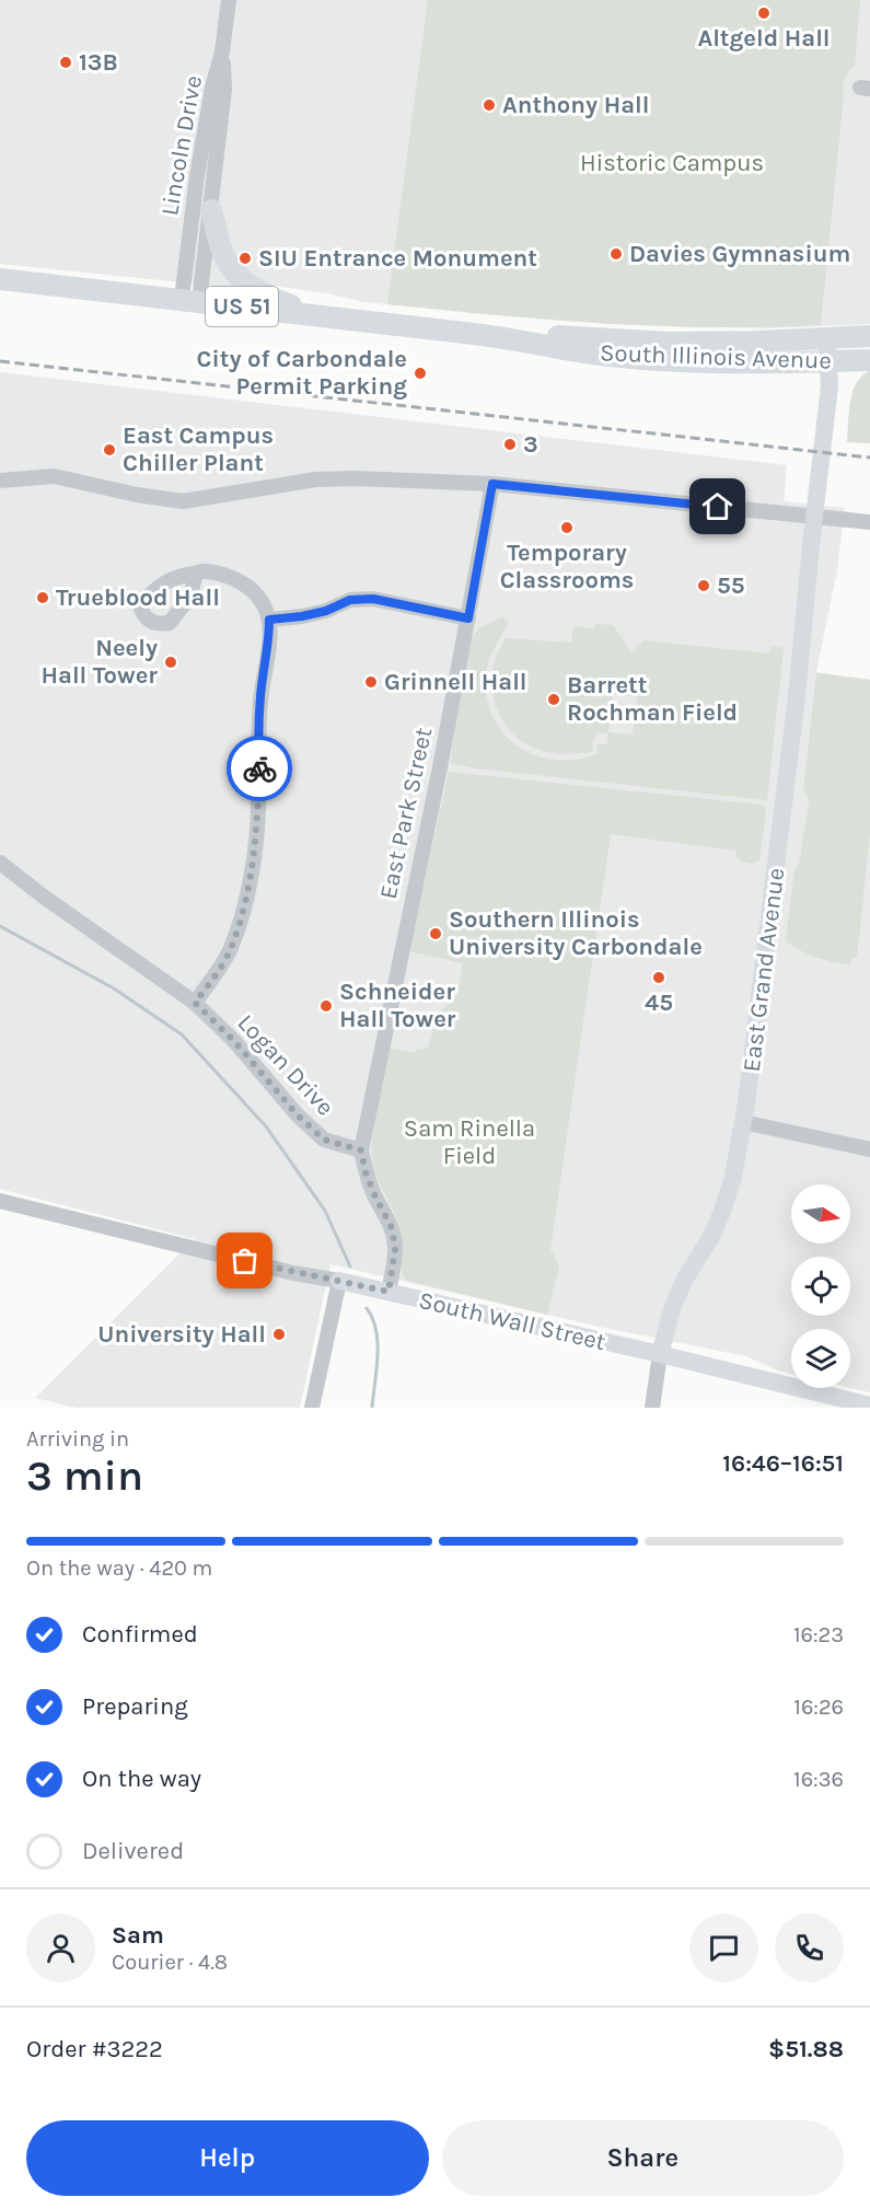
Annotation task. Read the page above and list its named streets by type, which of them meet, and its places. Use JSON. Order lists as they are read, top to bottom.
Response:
{
  "streets": {
    "highway": ["US 51", "South Illinois Avenue"],
    "main road": ["East Grand Avenue", "South Wall Street"],
    "street": ["Lincoln Drive", "East Park Street", "Logan Drive"]
  },
  "crossings": [
    ["Lincoln Drive", "South Illinois Avenue"],
    ["South Illinois Avenue", "East Grand Avenue"],
    ["East Park Street", "Logan Drive"],
    ["East Grand Avenue", "South Wall Street"]
  ],
  "parks": ["Historic Campus", "Sam Rinella Field"],
  "places": [
    "Altgeld Hall",
    "13B",
    "Anthony Hall",
    "Davies Gymnasium",
    "SIU Entrance Monument",
    "City of Carbondale Permit Parking",
    "3",
    "East Campus Chiller Plant",
    "Temporary Classrooms",
    "55",
    "Trueblood Hall",
    "Neely Hall Tower",
    "Grinnell Hall",
    "Barrett Rochman Field",
    "Southern Illinois University Carbondale",
    "45",
    "Schneider Hall Tower",
    "University Hall"
  ],
  "north": "right",
  "page": {
    "heading": ["3 min", "Arriving in", "16:46–16:51"],
    "panel": [
      "Sam",
      "Courier · 4.8",
      "Order #3222",
      "$51.88"
    ],
    "bar": "On the way · 420 m",
    "list": [
      ["Confirmed", "16:23"],
      ["Preparing", "16:26"],
      ["On the way", "16:36"],
      "Delivered"
    ],
    "buttons": ["Help", "Share"]
  }
}
